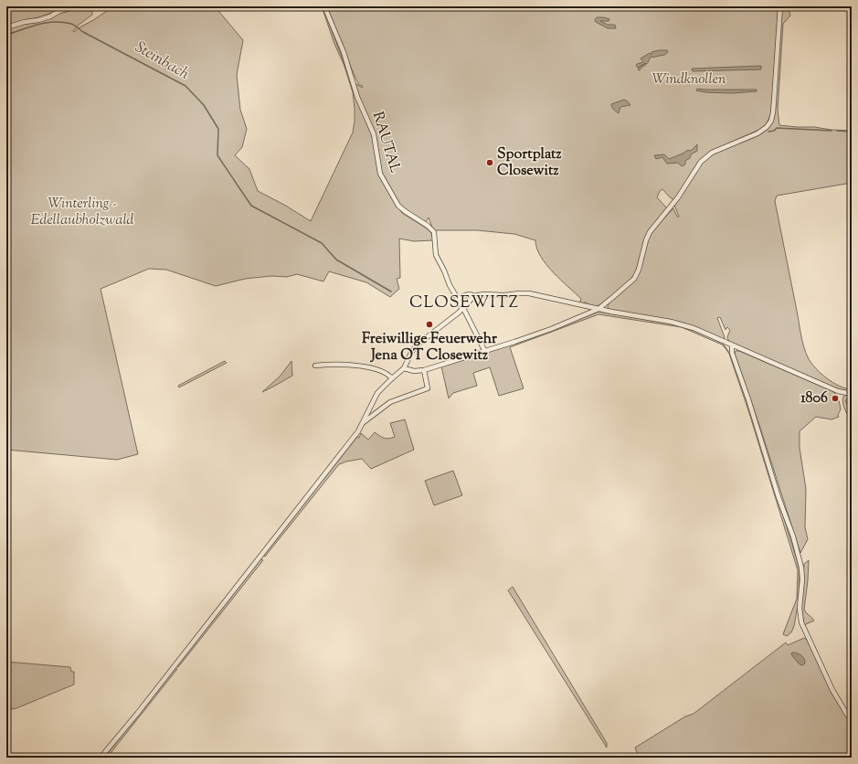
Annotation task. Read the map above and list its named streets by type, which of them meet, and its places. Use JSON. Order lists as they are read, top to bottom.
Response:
{
  "streets": {
    "street": ["RAUTAL"]
  },
  "districts": ["CLOSEWITZ"],
  "water": ["Steinbach"],
  "parks": ["Windknollen", "Winterling - Edellaubholzwald"],
  "places": ["Sportplatz Closewitz", "Freiwillige Feuerwehr Jena OT Closewitz", "1806"]
}
